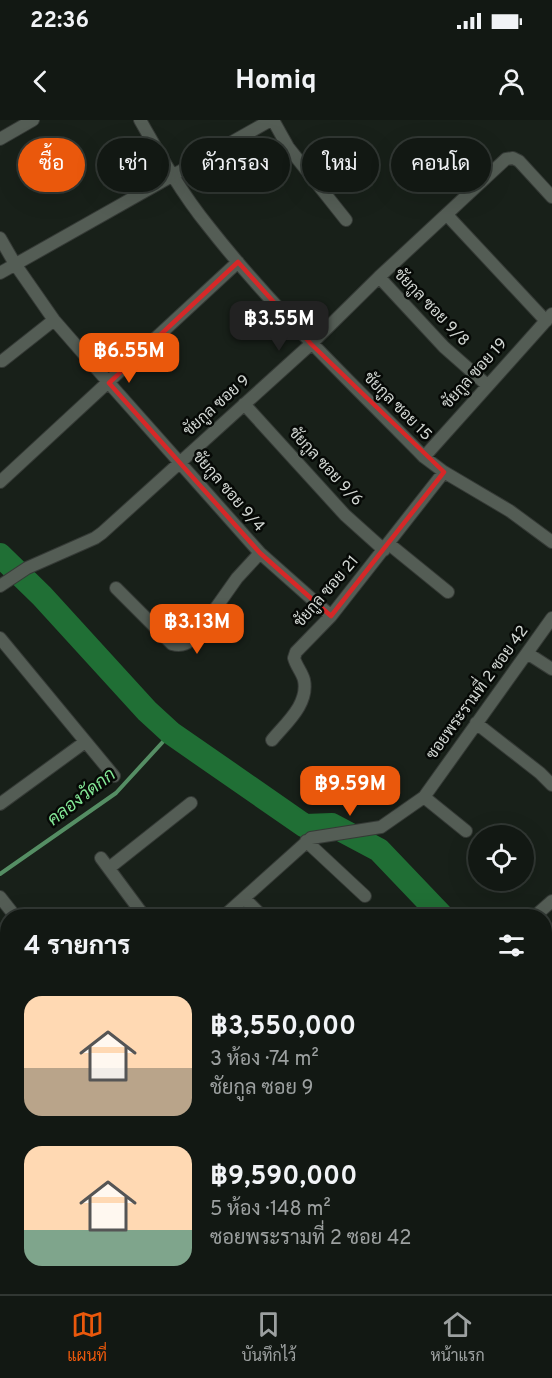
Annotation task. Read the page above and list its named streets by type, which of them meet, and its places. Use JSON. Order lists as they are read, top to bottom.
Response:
{
  "streets": {
    "street": [
      "ชัยกูล ซอย 9/8",
      "ชัยกูล ซอย 19",
      "ชัยกูล ซอย 9",
      "ชัยกูล ซอย 15",
      "ชัยกูล ซอย 9/6",
      "ชัยกูล ซอย 9/4",
      "ชัยกูล ซอย 21",
      "ซอยพระรามที่ 2 ซอย 42"
    ]
  },
  "crossings": [
    ["ชัยกูล ซอย 9/8", "ชัยกูล ซอย 19"],
    ["ชัยกูล ซอย 9/8", "ชัยกูล ซอย 9"],
    ["ชัยกูล ซอย 19", "ชัยกูล ซอย 15"],
    ["ชัยกูล ซอย 9", "ชัยกูล ซอย 15"],
    ["ชัยกูล ซอย 9", "ชัยกูล ซอย 9/6"],
    ["ชัยกูล ซอย 9", "ชัยกูล ซอย 9/4"],
    ["ชัยกูล ซอย 15", "ชัยกูล ซอย 21"],
    ["ชัยกูล ซอย 9/6", "ชัยกูล ซอย 21"],
    ["ชัยกูล ซอย 9/4", "ชัยกูล ซอย 21"]
  ],
  "water": ["คลองวัดกก"],
  "page": {
    "status": "22:36",
    "header": "Homiq",
    "chip": [
      "ซื้อ",
      "เช่า",
      "ตัวกรอง",
      "ใหม่",
      "คอนโด"
    ],
    "price": [
      "฿3.55M",
      "฿6.55M",
      "฿3.13M",
      "฿9.59M"
    ],
    "heading": "4 รายการ",
    "list": [
      {
        "name": "฿3,550,000",
        "note": "3 ห้อง · 74 m² · ชัยกูล ซอย 9"
      },
      {
        "name": "฿9,590,000",
        "note": "5 ห้อง · 148 m² · ซอยพระรามที่ 2 ซอย 42"
      }
    ],
    "tabs": ["แผนที่", "บันทึกไว้", "หน้าแรก"]
  }
}
